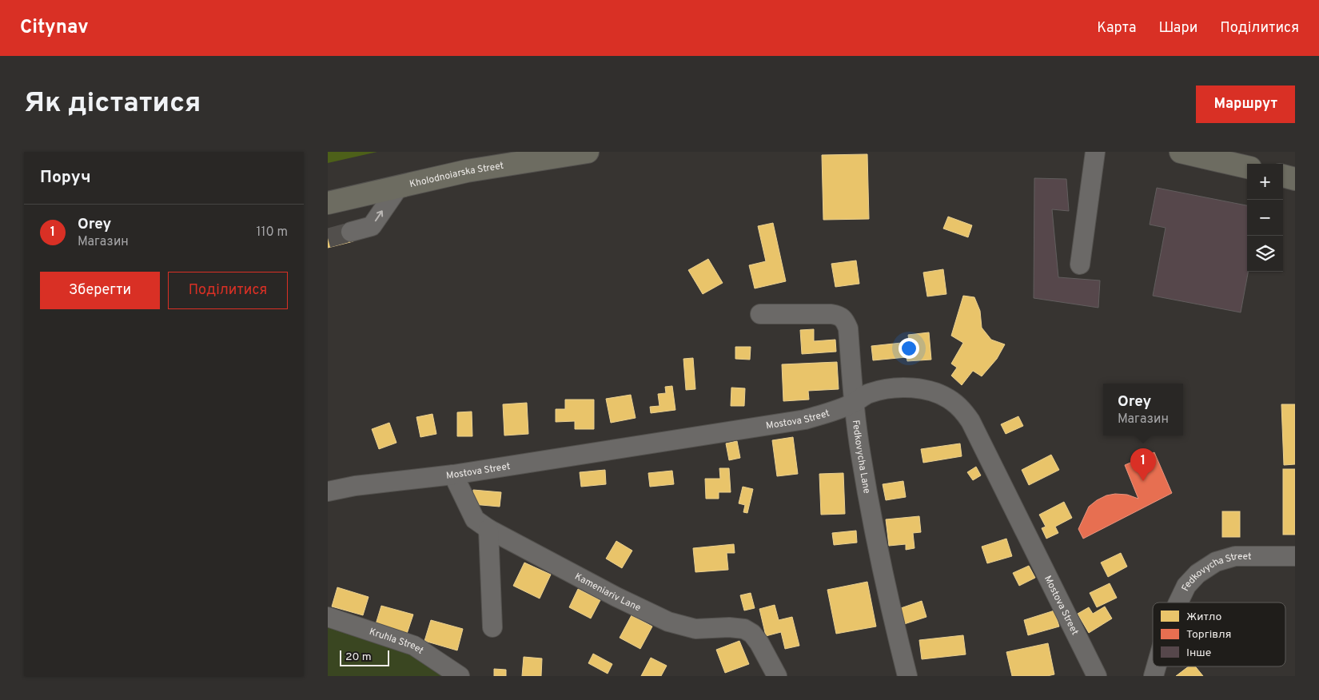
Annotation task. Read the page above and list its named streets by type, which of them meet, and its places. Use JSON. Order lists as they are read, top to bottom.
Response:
{
  "streets": {
    "main road": ["Kholodnoiarska Street"],
    "street": [
      "Mostova Street",
      "Fedkovycha Lane",
      "Fedkovycha Street",
      "Kameniariv Lane",
      "Kruhla Street"
    ]
  },
  "crossings": [
    ["Mostova Street", "Fedkovycha Lane"],
    ["Mostova Street", "Kameniariv Lane"]
  ],
  "legend": ["Житло", "Торгівля", "Інше"],
  "scale_bar": "20 m",
  "page": {
    "header": "Citynav",
    "nav": ["Карта", "Шари", "Поділитися"],
    "buttons": [
      "Маршрут",
      ["Зберегти", "Поділитися"]
    ],
    "title": "Як дістатися",
    "heading": "Поруч",
    "map_buttons": ["+", "−"],
    "list": [
      {
        "mark": "1",
        "name": "Orey",
        "note": "Магазин",
        "value": "110 m"
      }
    ],
    "popup": ["Orey", "Магазин"],
    "pins": "1",
    "scale": "20 m"
  }
}
